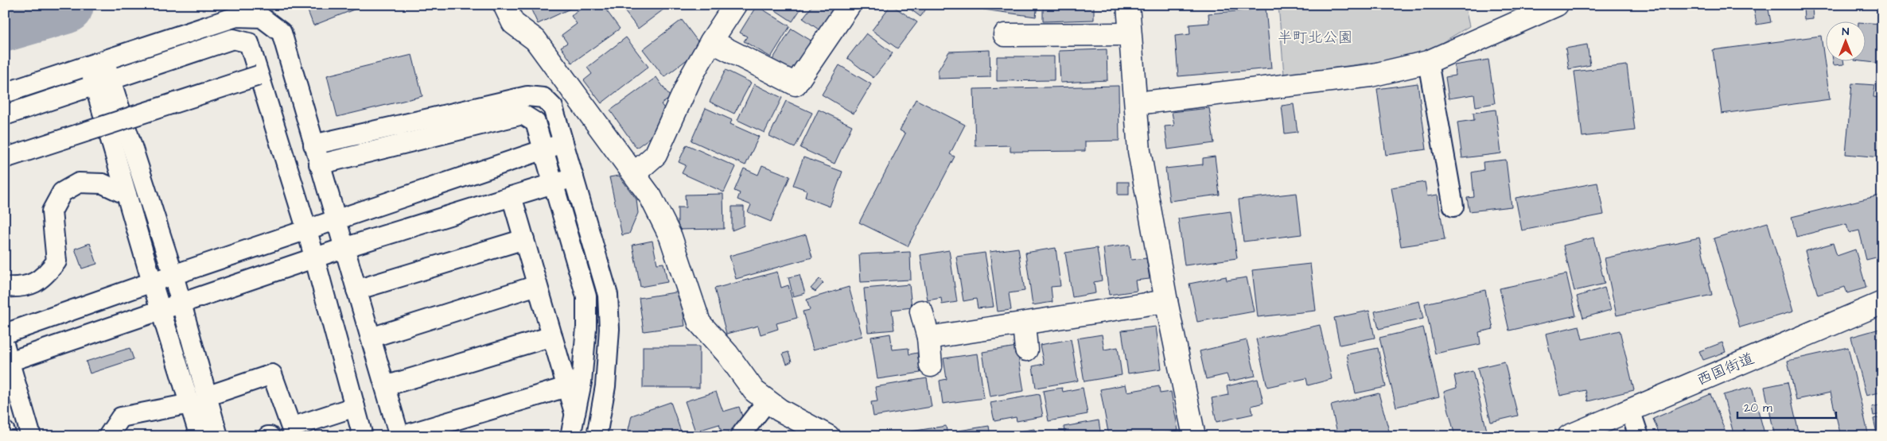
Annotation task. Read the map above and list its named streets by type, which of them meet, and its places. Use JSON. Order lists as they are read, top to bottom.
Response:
{
  "streets": {
    "street": ["西国街道"]
  },
  "parks": ["半町北公園"],
  "scale_bar": "20 m",
  "north": "top"
}
